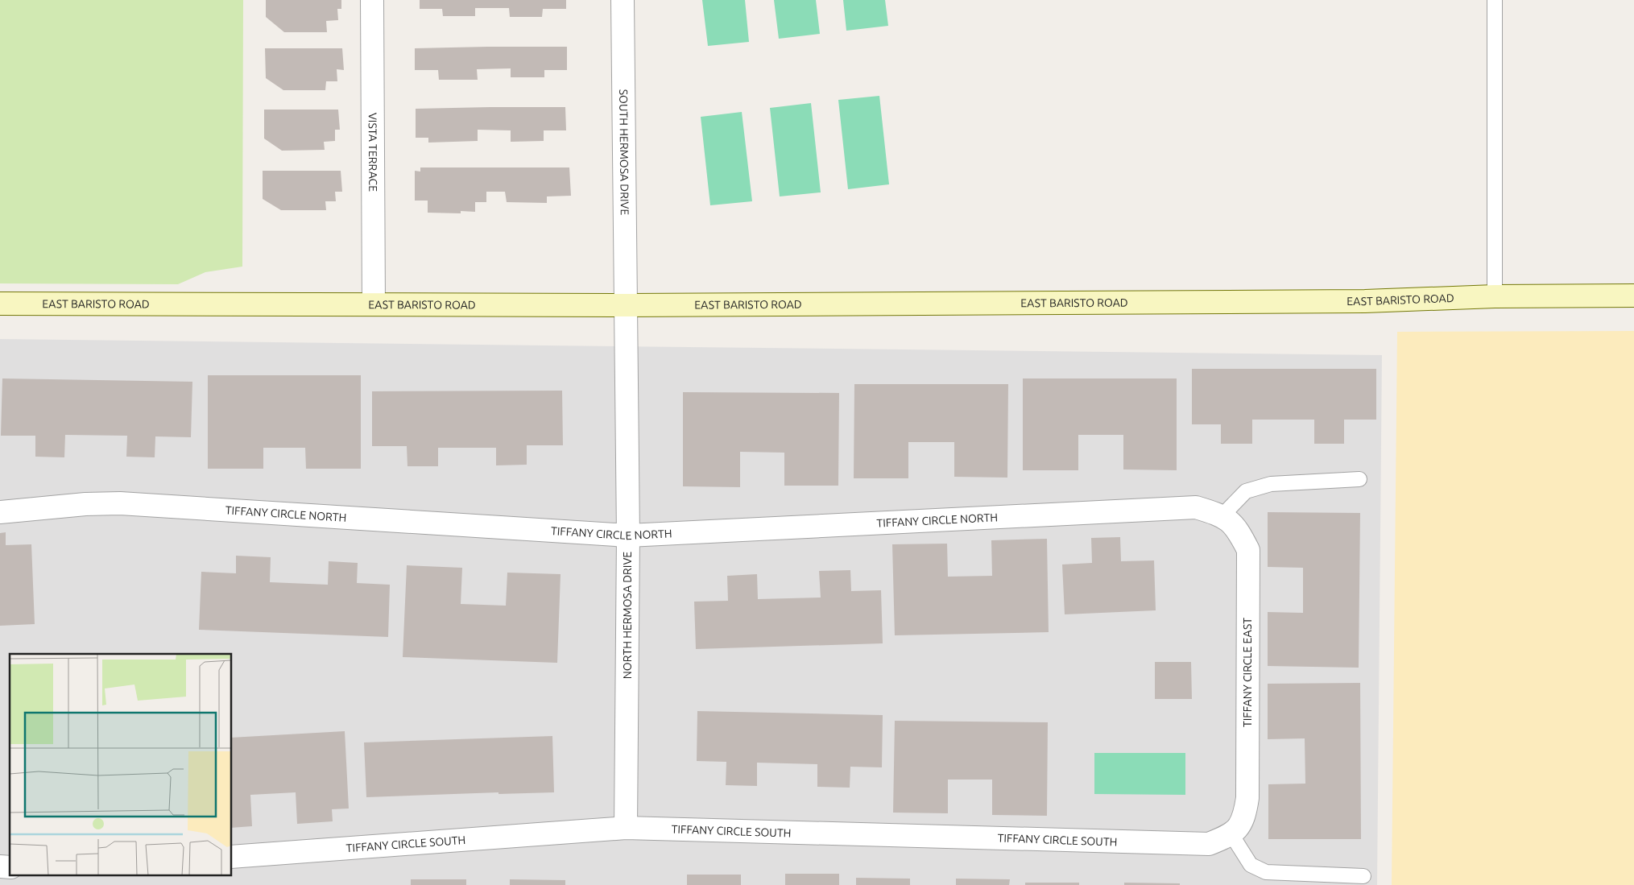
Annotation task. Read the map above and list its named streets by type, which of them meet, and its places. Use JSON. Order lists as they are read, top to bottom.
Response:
{
  "streets": {
    "street": [
      "VISTA TERRACE",
      "SOUTH HERMOSA DRIVE",
      "EAST BARISTO ROAD",
      "TIFFANY CIRCLE NORTH",
      "NORTH HERMOSA DRIVE",
      "TIFFANY CIRCLE EAST",
      "TIFFANY CIRCLE SOUTH"
    ]
  },
  "crossings": [
    ["VISTA TERRACE", "EAST BARISTO ROAD"],
    ["SOUTH HERMOSA DRIVE", "EAST BARISTO ROAD"],
    ["SOUTH HERMOSA DRIVE", "NORTH HERMOSA DRIVE"],
    ["EAST BARISTO ROAD", "NORTH HERMOSA DRIVE"],
    ["TIFFANY CIRCLE NORTH", "NORTH HERMOSA DRIVE"],
    ["TIFFANY CIRCLE NORTH", "TIFFANY CIRCLE EAST"],
    ["NORTH HERMOSA DRIVE", "TIFFANY CIRCLE SOUTH"],
    ["TIFFANY CIRCLE EAST", "TIFFANY CIRCLE SOUTH"]
  ]
}
